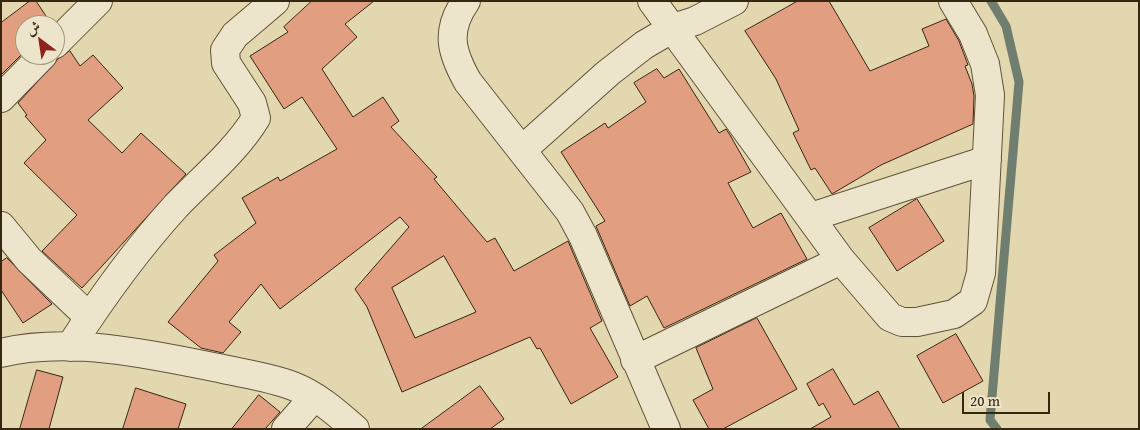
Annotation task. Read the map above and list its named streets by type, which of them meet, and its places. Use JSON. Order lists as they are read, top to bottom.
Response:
{
  "scale_bar": "20 m",
  "north": "top left"
}
